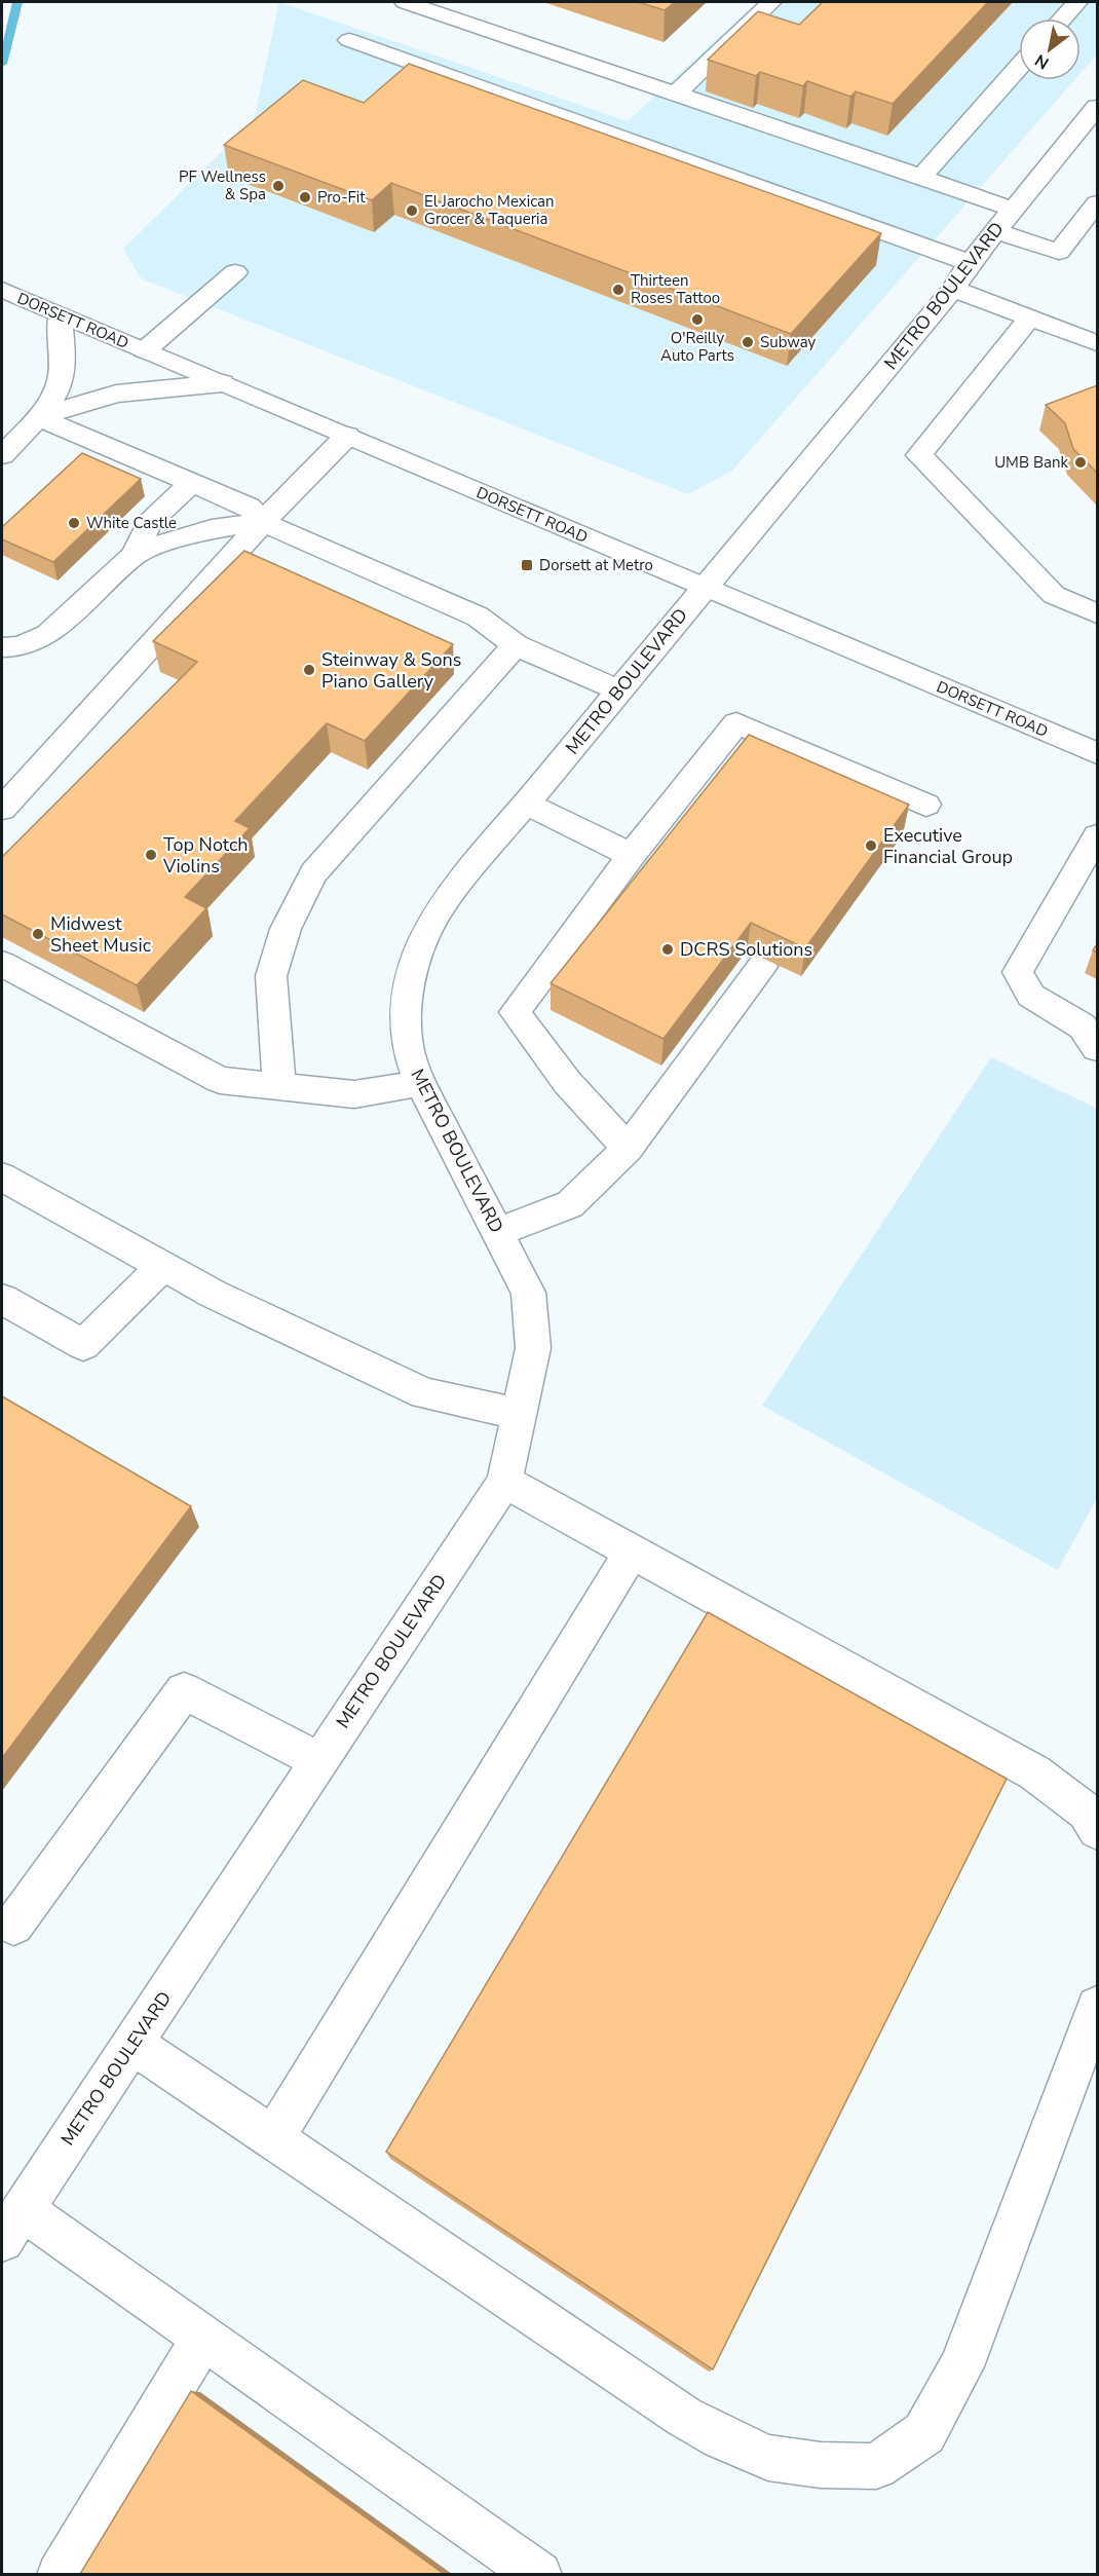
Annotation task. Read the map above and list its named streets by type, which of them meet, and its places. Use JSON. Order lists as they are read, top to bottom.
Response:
{
  "streets": {
    "street": ["METRO BOULEVARD", "DORSETT ROAD"]
  },
  "crossings": [
    ["METRO BOULEVARD", "DORSETT ROAD"]
  ],
  "places": {
    "other": [
      "PF Wellness & Spa",
      "Pro-Fit",
      "El Jarocho Mexican Grocer & Taqueria",
      "Thirteen Roses Tattoo",
      "O'Reilly Auto Parts",
      "Subway",
      "UMB Bank",
      "White Castle",
      "Steinway & Sons Piano Gallery",
      "Executive Financial Group",
      "Top Notch Violins",
      "Midwest Sheet Music",
      "DCRS Solutions"
    ],
    "transit": ["Dorsett at Metro"]
  },
  "north": "bottom left"
}
